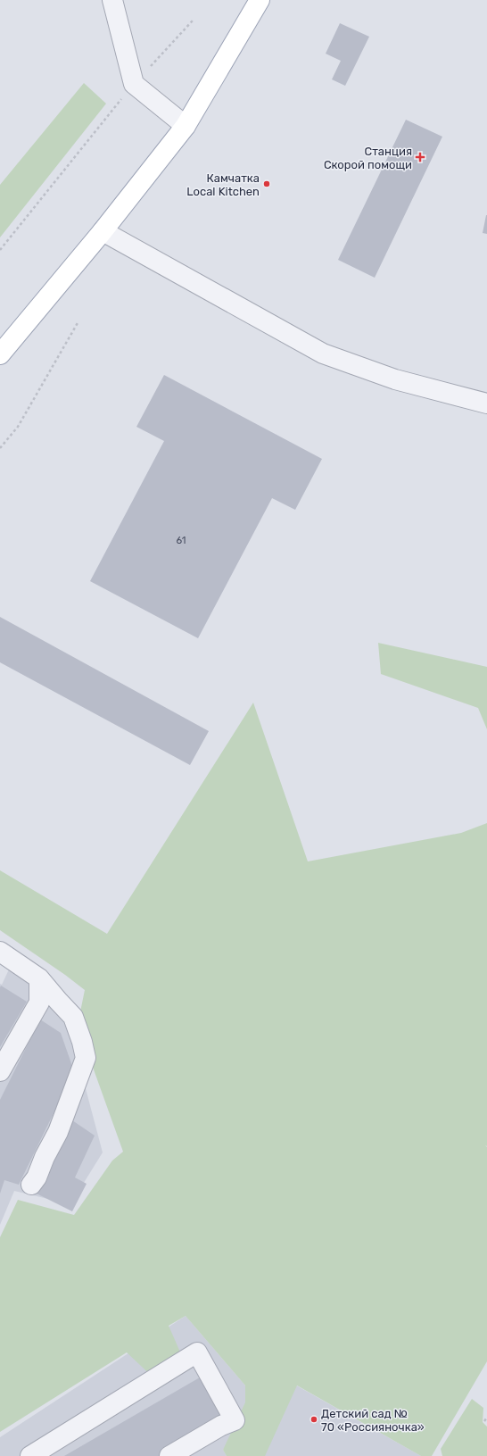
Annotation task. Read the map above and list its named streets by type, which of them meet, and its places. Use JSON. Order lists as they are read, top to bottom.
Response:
{
  "places": {
    "health": ["Станция Скорой помощи"],
    "other": ["Камчатка Local Kitchen", "Детский сад № 70 «Россияночка»"]
  },
  "house_numbers": ["61"]
}
